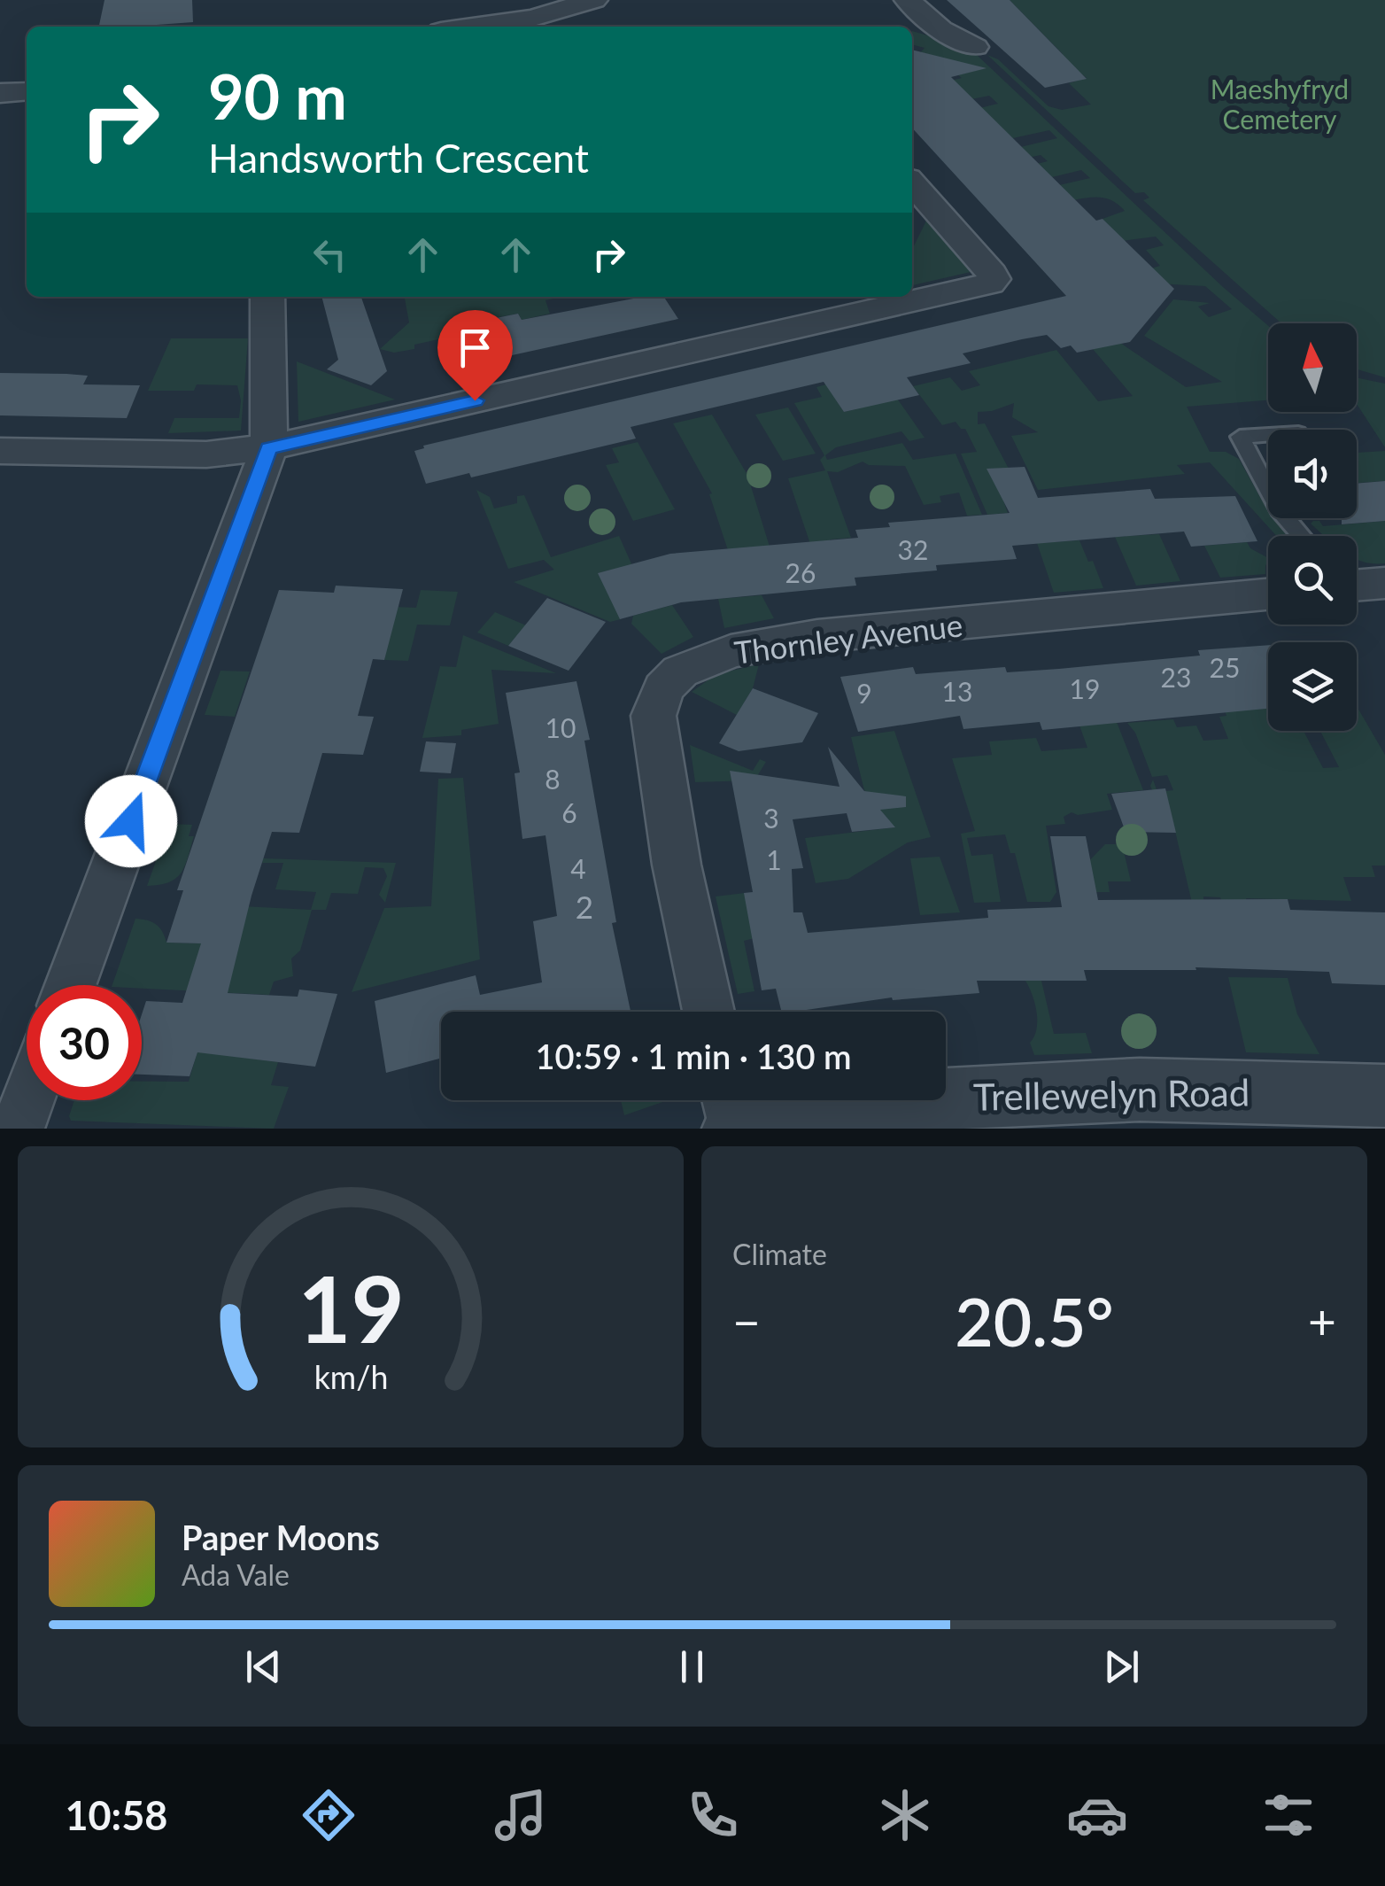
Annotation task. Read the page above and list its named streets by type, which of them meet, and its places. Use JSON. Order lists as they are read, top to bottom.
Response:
{
  "streets": {
    "street": ["Thornley Avenue", "Trellewelyn Road"]
  },
  "parks": ["Maeshyfryd Cemetery"],
  "house_numbers": [
    "32",
    "26",
    "25",
    "23",
    "19",
    "13",
    "9",
    "10",
    "8",
    "6",
    "3",
    "1",
    "4",
    "2"
  ],
  "north": "top",
  "page": {
    "turn": ["90 m", "Handsworth Crescent"],
    "limit": "30",
    "trip": "10:59 · 1 min · 130 m",
    "tile": "Climate",
    "heat": ["−", "20.5°", "+"],
    "song": ["Paper Moons", "Ada Vale"],
    "tabs": "10:58",
    "gauge": ["19", "km/h"]
  }
}
